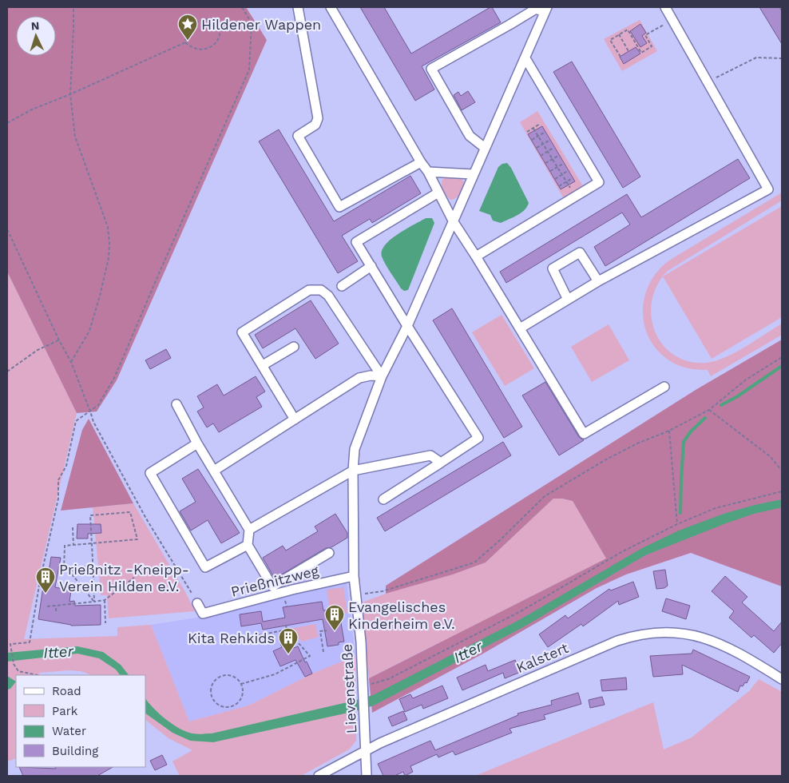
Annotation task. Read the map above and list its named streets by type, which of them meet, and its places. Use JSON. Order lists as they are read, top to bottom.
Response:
{
  "streets": {
    "street": ["Prießnitzweg", "Kalstert", "Lievenstraße"]
  },
  "crossings": [
    ["Prießnitzweg", "Lievenstraße"],
    ["Kalstert", "Lievenstraße"]
  ],
  "water": ["Itter"],
  "places": {
    "place": ["Hildener Wappen"],
    "building": ["Prießnitz -Kneipp- Verein Hilden e.V.", "Evangelisches Kinderheim e.V.", "Kita Rehkids"]
  },
  "legend": [
    "Road",
    "Park",
    "Water",
    "Building"
  ],
  "north": "top"
}
